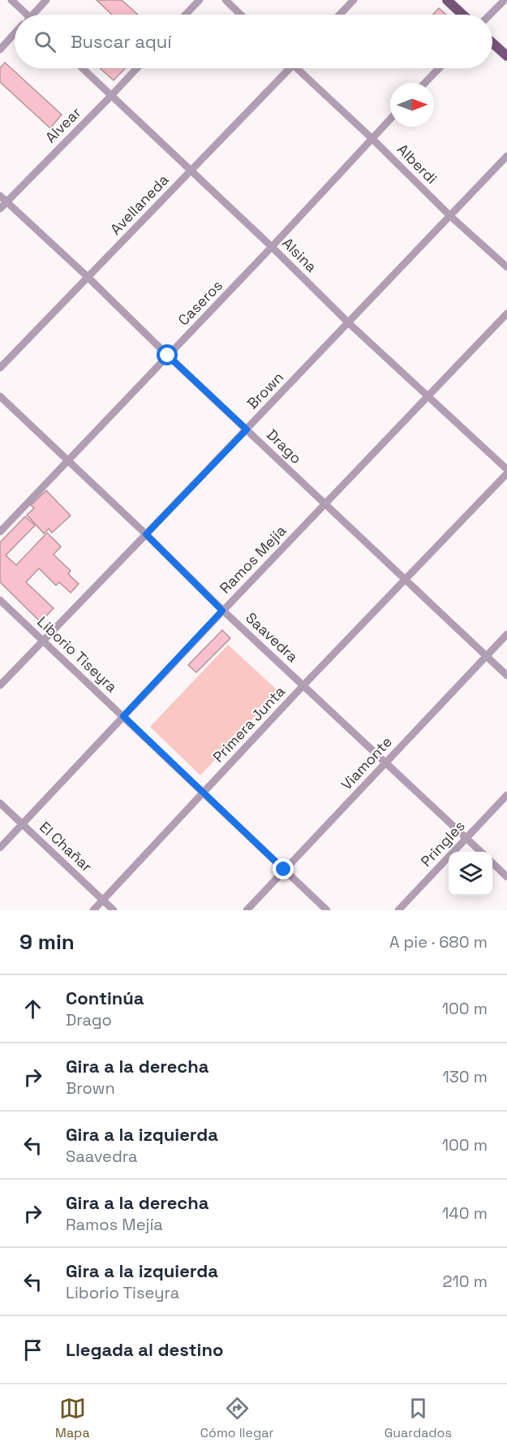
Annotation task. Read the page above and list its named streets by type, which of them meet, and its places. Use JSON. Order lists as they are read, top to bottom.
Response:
{
  "streets": {
    "street": [
      "Alvear",
      "Alberdi",
      "Avellaneda",
      "Alsina",
      "Caseros",
      "Brown",
      "Drago",
      "Ramos Mejía",
      "Saavedra",
      "Liborio Tiseyra",
      "Primera Junta",
      "Viamonte",
      "Pringles",
      "El Chañar"
    ]
  },
  "crossings": [
    ["Alvear", "Alsina"],
    ["Alvear", "Drago"],
    ["Alberdi", "Caseros"],
    ["Alberdi", "Brown"],
    ["Avellaneda", "Alsina"],
    ["Avellaneda", "Drago"],
    ["Alsina", "Caseros"],
    ["Alsina", "Brown"],
    ["Alsina", "Ramos Mejía"],
    ["Caseros", "Drago"],
    ["Caseros", "Saavedra"],
    ["Brown", "Drago"],
    ["Brown", "Saavedra"],
    ["Brown", "Liborio Tiseyra"],
    ["Drago", "Ramos Mejía"],
    ["Drago", "Primera Junta"],
    ["Drago", "Viamonte"],
    ["Ramos Mejía", "Saavedra"],
    ["Ramos Mejía", "Liborio Tiseyra"],
    ["Ramos Mejía", "El Chañar"],
    ["Saavedra", "Primera Junta"],
    ["Saavedra", "Viamonte"],
    ["Saavedra", "Pringles"],
    ["Liborio Tiseyra", "Primera Junta"],
    ["Liborio Tiseyra", "Viamonte"],
    ["Primera Junta", "El Chañar"]
  ],
  "north": "right",
  "page": {
    "search": "Buscar aquí",
    "heading": ["9 min", "A pie · 680 m"],
    "list": [
      ["Continúa", "Drago", "100 m"],
      ["Gira a la derecha", "Brown", "130 m"],
      ["Gira a la izquierda", "Saavedra", "100 m"],
      ["Gira a la derecha", "Ramos Mejía", "140 m"],
      ["Gira a la izquierda", "Liborio Tiseyra", "210 m"],
      "Llegada al destino"
    ],
    "nav": ["Mapa", "Cómo llegar", "Guardados"]
  }
}
